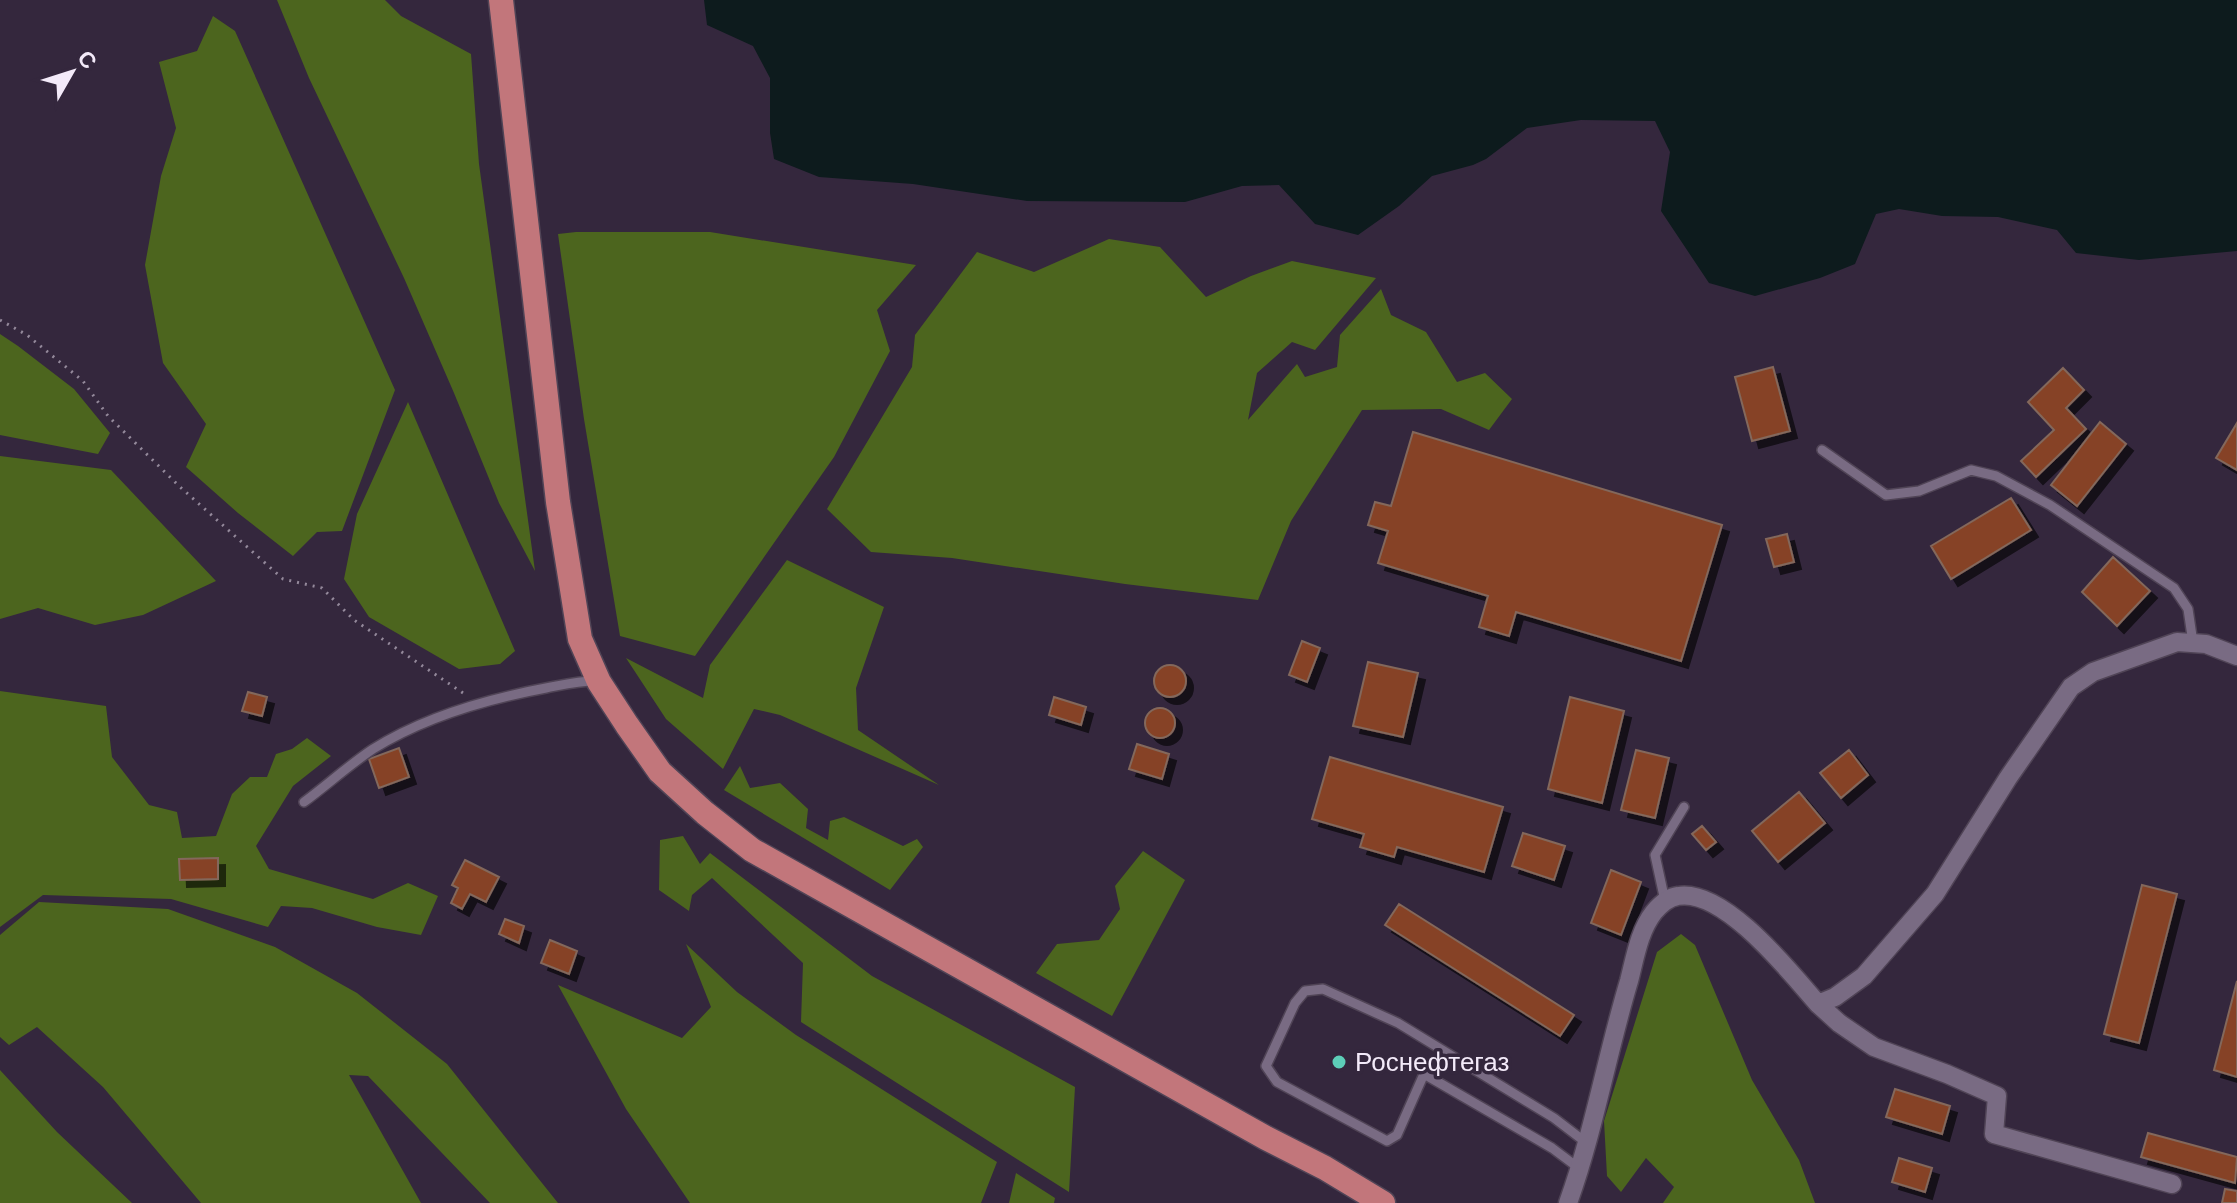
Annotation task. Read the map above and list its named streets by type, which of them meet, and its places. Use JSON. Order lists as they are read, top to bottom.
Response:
{
  "places": ["Роснефтегаз"],
  "north": "top right"
}
